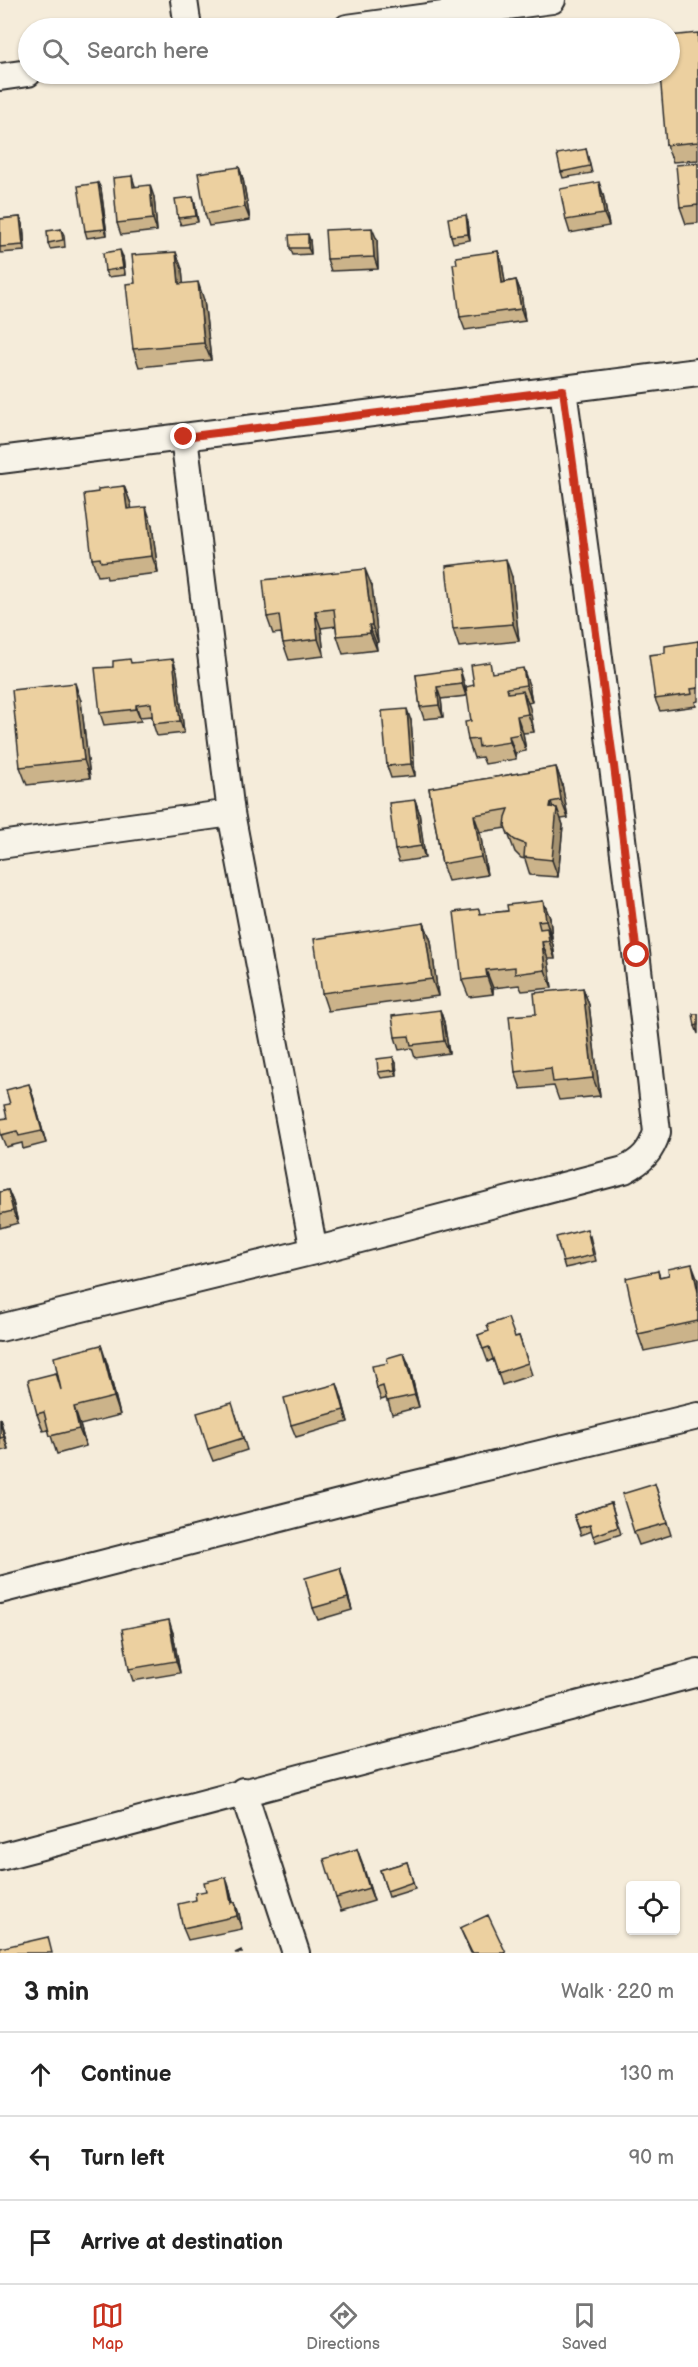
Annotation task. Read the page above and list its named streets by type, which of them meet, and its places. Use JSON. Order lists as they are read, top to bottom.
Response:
{
  "page": {
    "search": "Search here",
    "heading": ["3 min", "Walk · 220 m"],
    "list": [
      ["Continue", "130 m"],
      ["Turn left", "90 m"],
      "Arrive at destination"
    ],
    "nav": ["Map", "Directions", "Saved"]
  }
}
